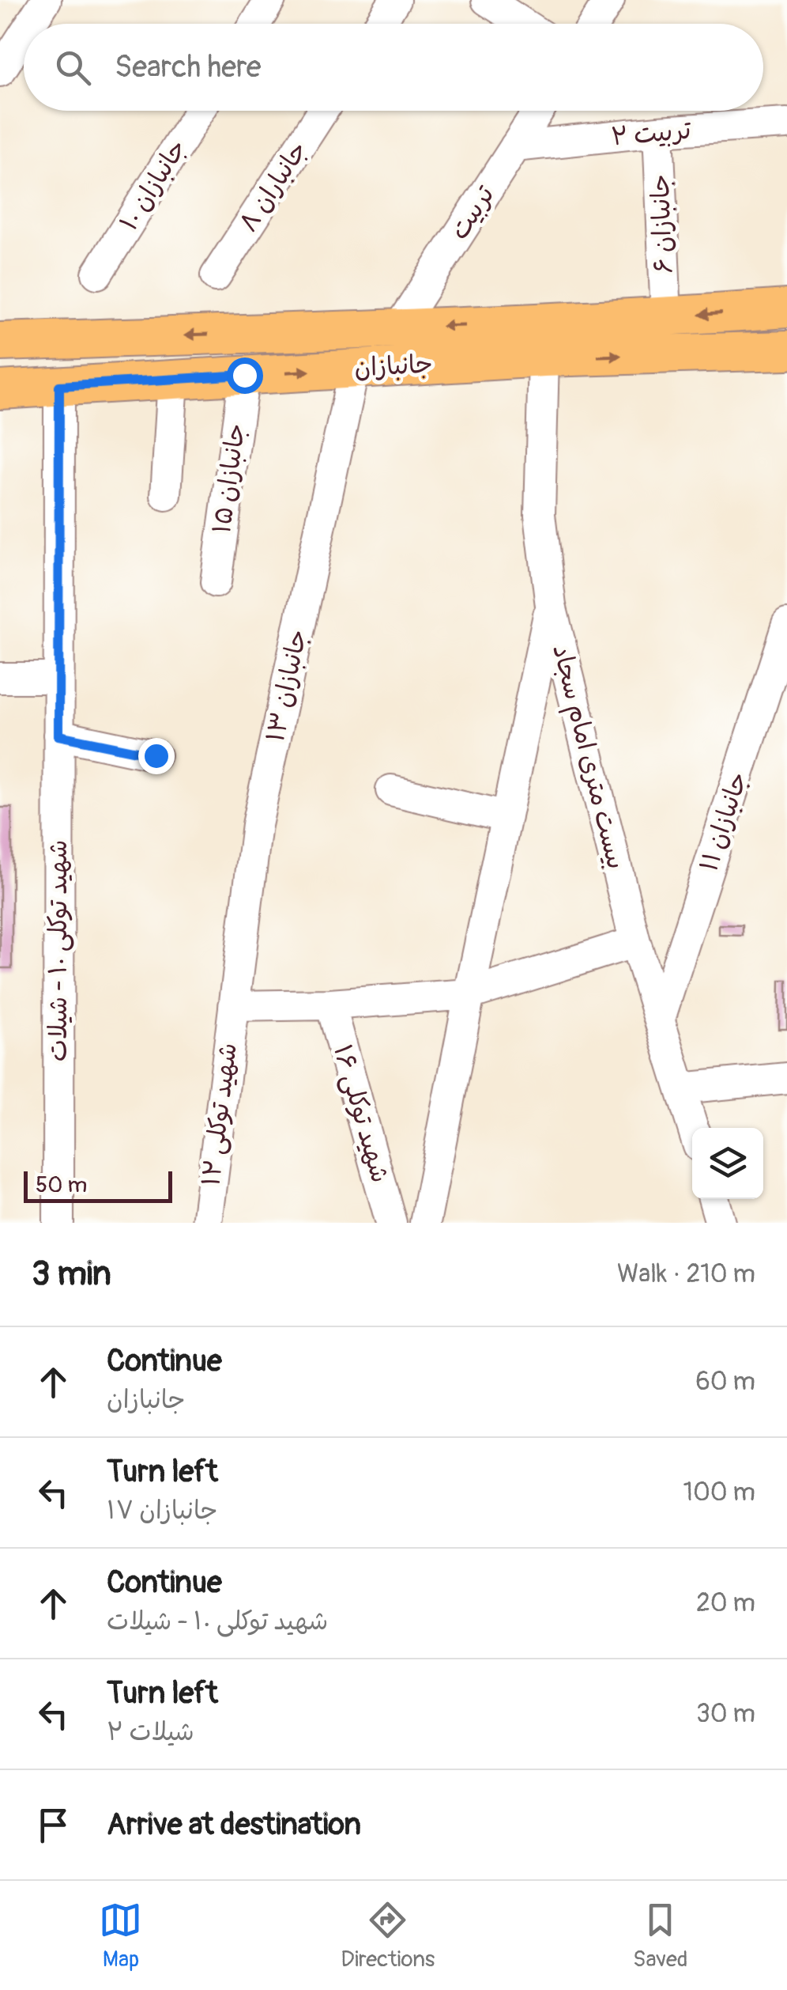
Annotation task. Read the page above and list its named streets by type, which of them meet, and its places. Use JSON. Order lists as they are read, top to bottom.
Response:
{
  "streets": {
    "main road": ["جانبازان"],
    "street": [
      "تربیت ۲",
      "جانبازان ۱۰",
      "جانباران ۸",
      "تربیت",
      "جانبازان ۶",
      "جانبازان ۱۵",
      "جانبازان ۱۳",
      "بیست متری امام سجاد",
      "جانبازان ۱۱",
      "شهید توکلی ۱۰ - شیلات",
      "شهید توکلی ۱۶",
      "شهید توکلی ۱۲"
    ]
  },
  "crossings": [
    ["تربیت ۲", "تربیت"],
    ["تربیت ۲", "جانبازان ۶"],
    ["تربیت", "جانبازان"],
    ["جانبازان ۶", "جانبازان"],
    ["جانبازان", "جانبازان ۱۵"],
    ["جانبازان", "جانبازان ۱۳"],
    ["جانبازان", "بیست متری امام سجاد"],
    ["جانبازان", "شهید توکلی ۱۰ - شیلات"],
    ["جانبازان ۱۳", "شهید توکلی ۱۲"],
    ["بیست متری امام سجاد", "جانبازان ۱۱"]
  ],
  "scale_bar": "50 m",
  "page": {
    "search": "Search here",
    "scale": "50 m",
    "heading": ["3 min", "Walk · 210 m"],
    "list": [
      ["Continue", "جانبازان", "60 m"],
      ["Turn left", "جانبازان ۱۷", "100 m"],
      ["Continue", "شهید توکلی ۱۰ - شیلات", "20 m"],
      ["Turn left", "شیلات ۲", "30 m"],
      "Arrive at destination"
    ],
    "nav": ["Map", "Directions", "Saved"]
  }
}
